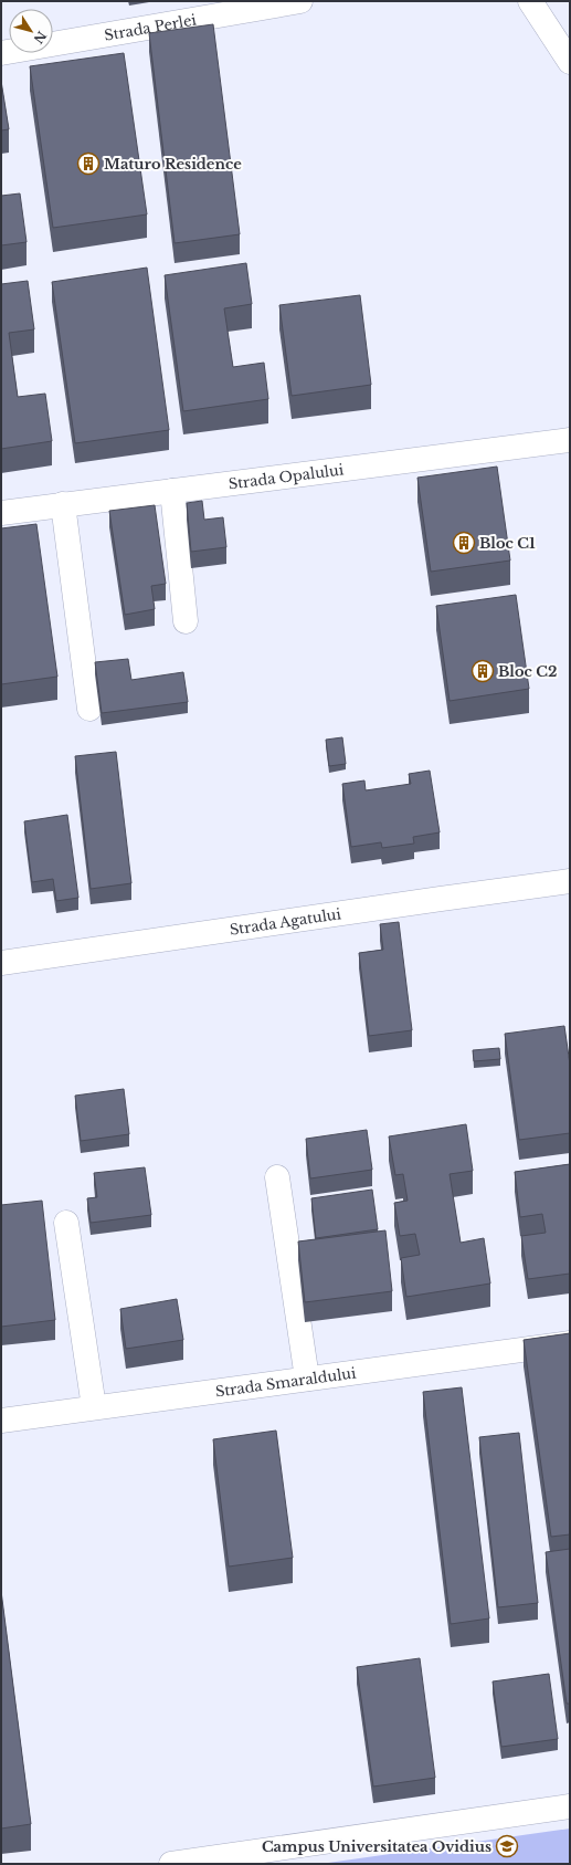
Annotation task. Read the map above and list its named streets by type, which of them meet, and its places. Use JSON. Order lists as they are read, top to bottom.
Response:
{
  "streets": {
    "street": [
      "Strada Perlei",
      "Strada Opalului",
      "Strada Agatului",
      "Strada Smaraldului"
    ]
  },
  "places": {
    "building": ["Maturo Residence", "Bloc C1", "Bloc C2"],
    "school or university": ["Campus Universitatea Ovidius"]
  },
  "north": "bottom right"
}
